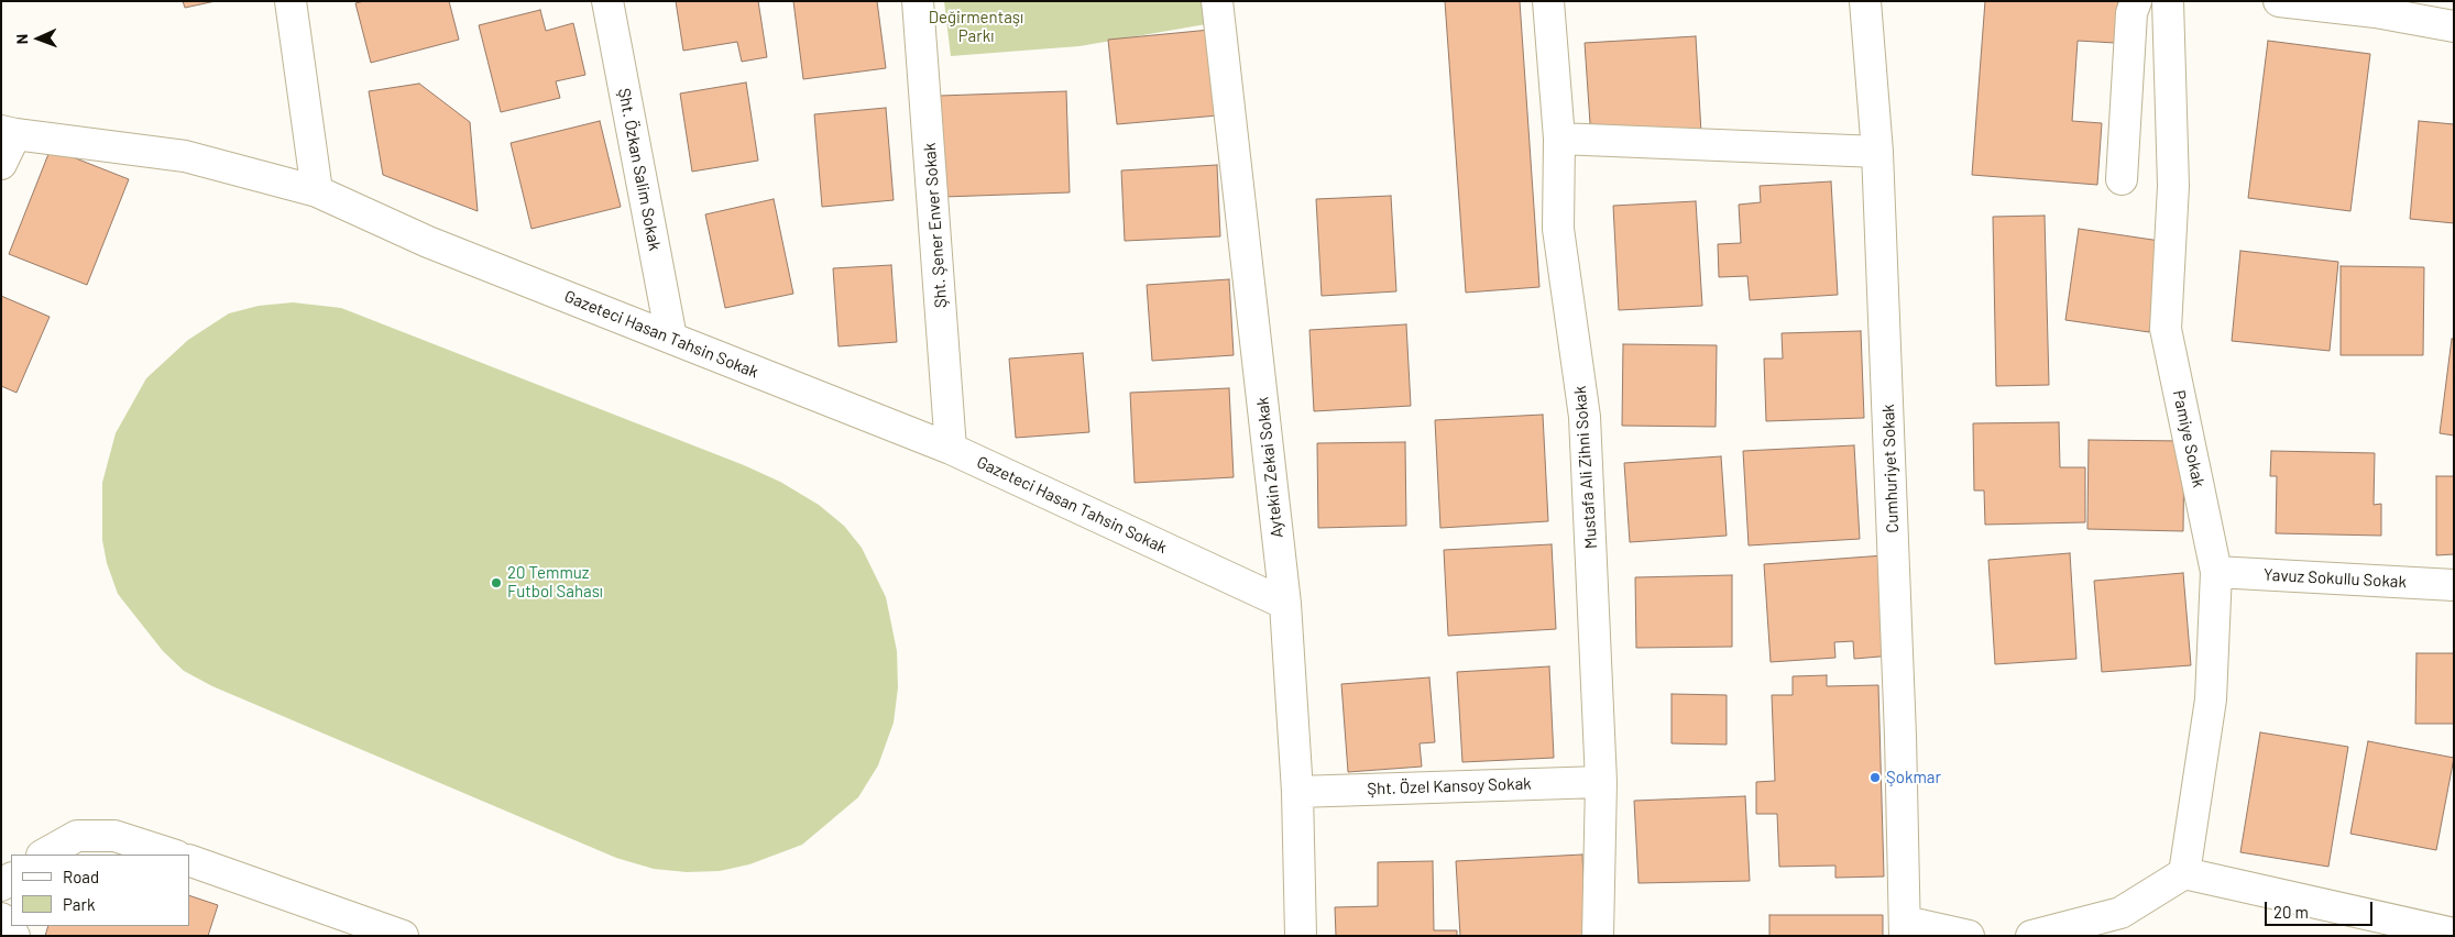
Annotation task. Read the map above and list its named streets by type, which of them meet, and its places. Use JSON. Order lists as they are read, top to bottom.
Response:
{
  "streets": {
    "street": [
      "Şht. Özkan Salim Sokak",
      "Şht. Şener Enver Sokak",
      "Gazeteci Hasan Tahsin Sokak",
      "Pamiye Sokak",
      "Aytekin Zekai Sokak",
      "Mustafa Ali Zihni Sokak",
      "Cumhuriyet Sokak",
      "Yavuz Sokullu Sokak",
      "Şht. Özel Kansoy Sokak"
    ]
  },
  "crossings": [
    ["Şht. Özkan Salim Sokak", "Gazeteci Hasan Tahsin Sokak"],
    ["Şht. Şener Enver Sokak", "Gazeteci Hasan Tahsin Sokak"],
    ["Gazeteci Hasan Tahsin Sokak", "Aytekin Zekai Sokak"],
    ["Pamiye Sokak", "Yavuz Sokullu Sokak"],
    ["Aytekin Zekai Sokak", "Şht. Özel Kansoy Sokak"],
    ["Mustafa Ali Zihni Sokak", "Şht. Özel Kansoy Sokak"]
  ],
  "parks": ["Değirmentaşı Parkı"],
  "places": ["20 Temmuz Futbol Sahası", "Şokmar"],
  "legend": ["Road", "Park"],
  "scale_bar": "20 m",
  "north": "left"
}
